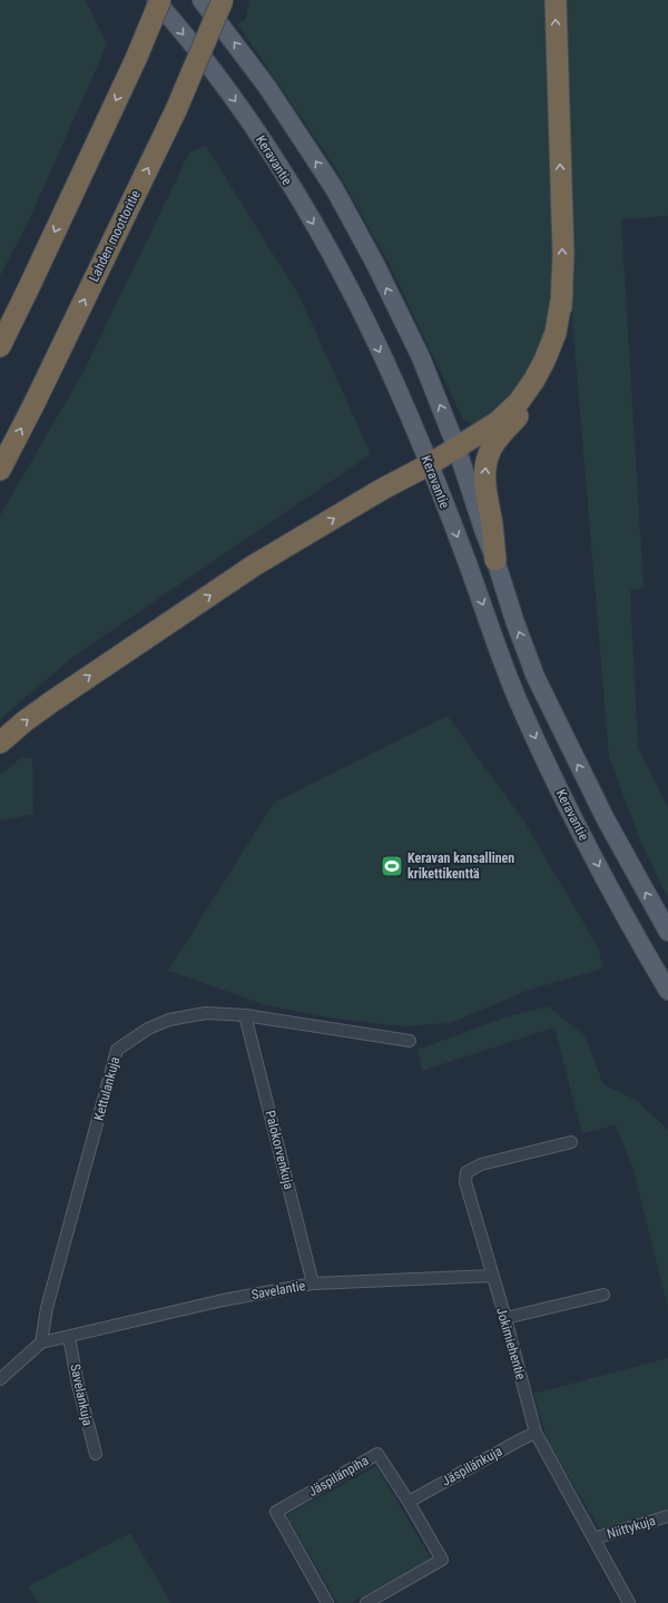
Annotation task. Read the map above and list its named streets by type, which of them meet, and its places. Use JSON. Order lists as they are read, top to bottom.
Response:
{
  "streets": {
    "highway": ["Lahden moottoritie"],
    "main road": ["Keravantie"],
    "street": [
      "Kettulankuja",
      "Palokorvenkuja",
      "Savelantie",
      "Jokimiehentie",
      "Savelankuja",
      "Jäspilänkuja",
      "Jäspilänpiha",
      "Niittykuja"
    ]
  },
  "crossings": [
    ["Kettulankuja", "Palokorvenkuja"],
    ["Kettulankuja", "Savelantie"],
    ["Palokorvenkuja", "Savelantie"],
    ["Savelantie", "Jokimiehentie"],
    ["Savelantie", "Savelankuja"],
    ["Jokimiehentie", "Jäspilänkuja"],
    ["Jokimiehentie", "Niittykuja"],
    ["Jäspilänkuja", "Jäspilänpiha"]
  ],
  "places": {
    "sports": ["Keravan kansallinen krikettikenttä"]
  }
}
